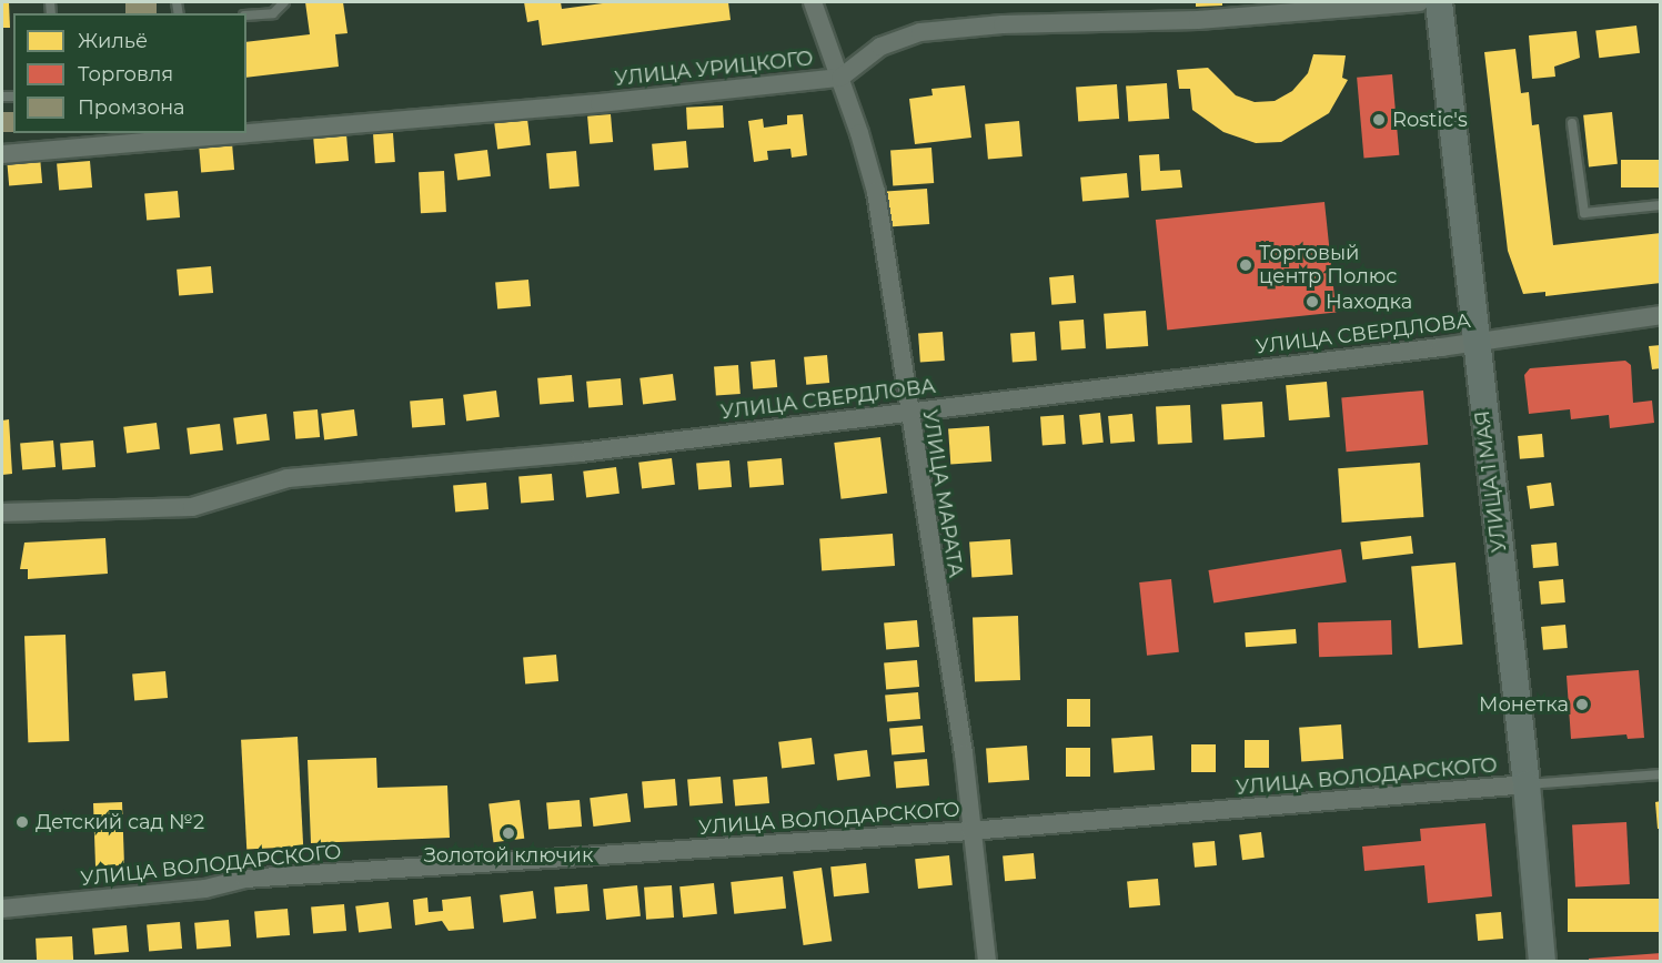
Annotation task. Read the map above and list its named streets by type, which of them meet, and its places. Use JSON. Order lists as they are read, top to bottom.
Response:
{
  "streets": {
    "main road": ["УЛИЦА 1 МАЯ"],
    "street": [
      "УЛИЦА УРИЦКОГО",
      "УЛИЦА СВЕРДЛОВА",
      "УЛИЦА МАРАТА",
      "УЛИЦА ВОЛОДАРСКОГО"
    ]
  },
  "crossings": [
    ["УЛИЦА УРИЦКОГО", "УЛИЦА МАРАТА"],
    ["УЛИЦА СВЕРДЛОВА", "УЛИЦА 1 МАЯ"],
    ["УЛИЦА СВЕРДЛОВА", "УЛИЦА МАРАТА"],
    ["УЛИЦА 1 МАЯ", "УЛИЦА ВОЛОДАРСКОГО"],
    ["УЛИЦА МАРАТА", "УЛИЦА ВОЛОДАРСКОГО"]
  ],
  "places": [
    "Rostic's",
    "Торговый центр Полюс",
    "Находка",
    "Монетка",
    "Детский сад №2",
    "Золотой ключик"
  ],
  "legend": ["Жильё", "Торговля", "Промзона"]
}
